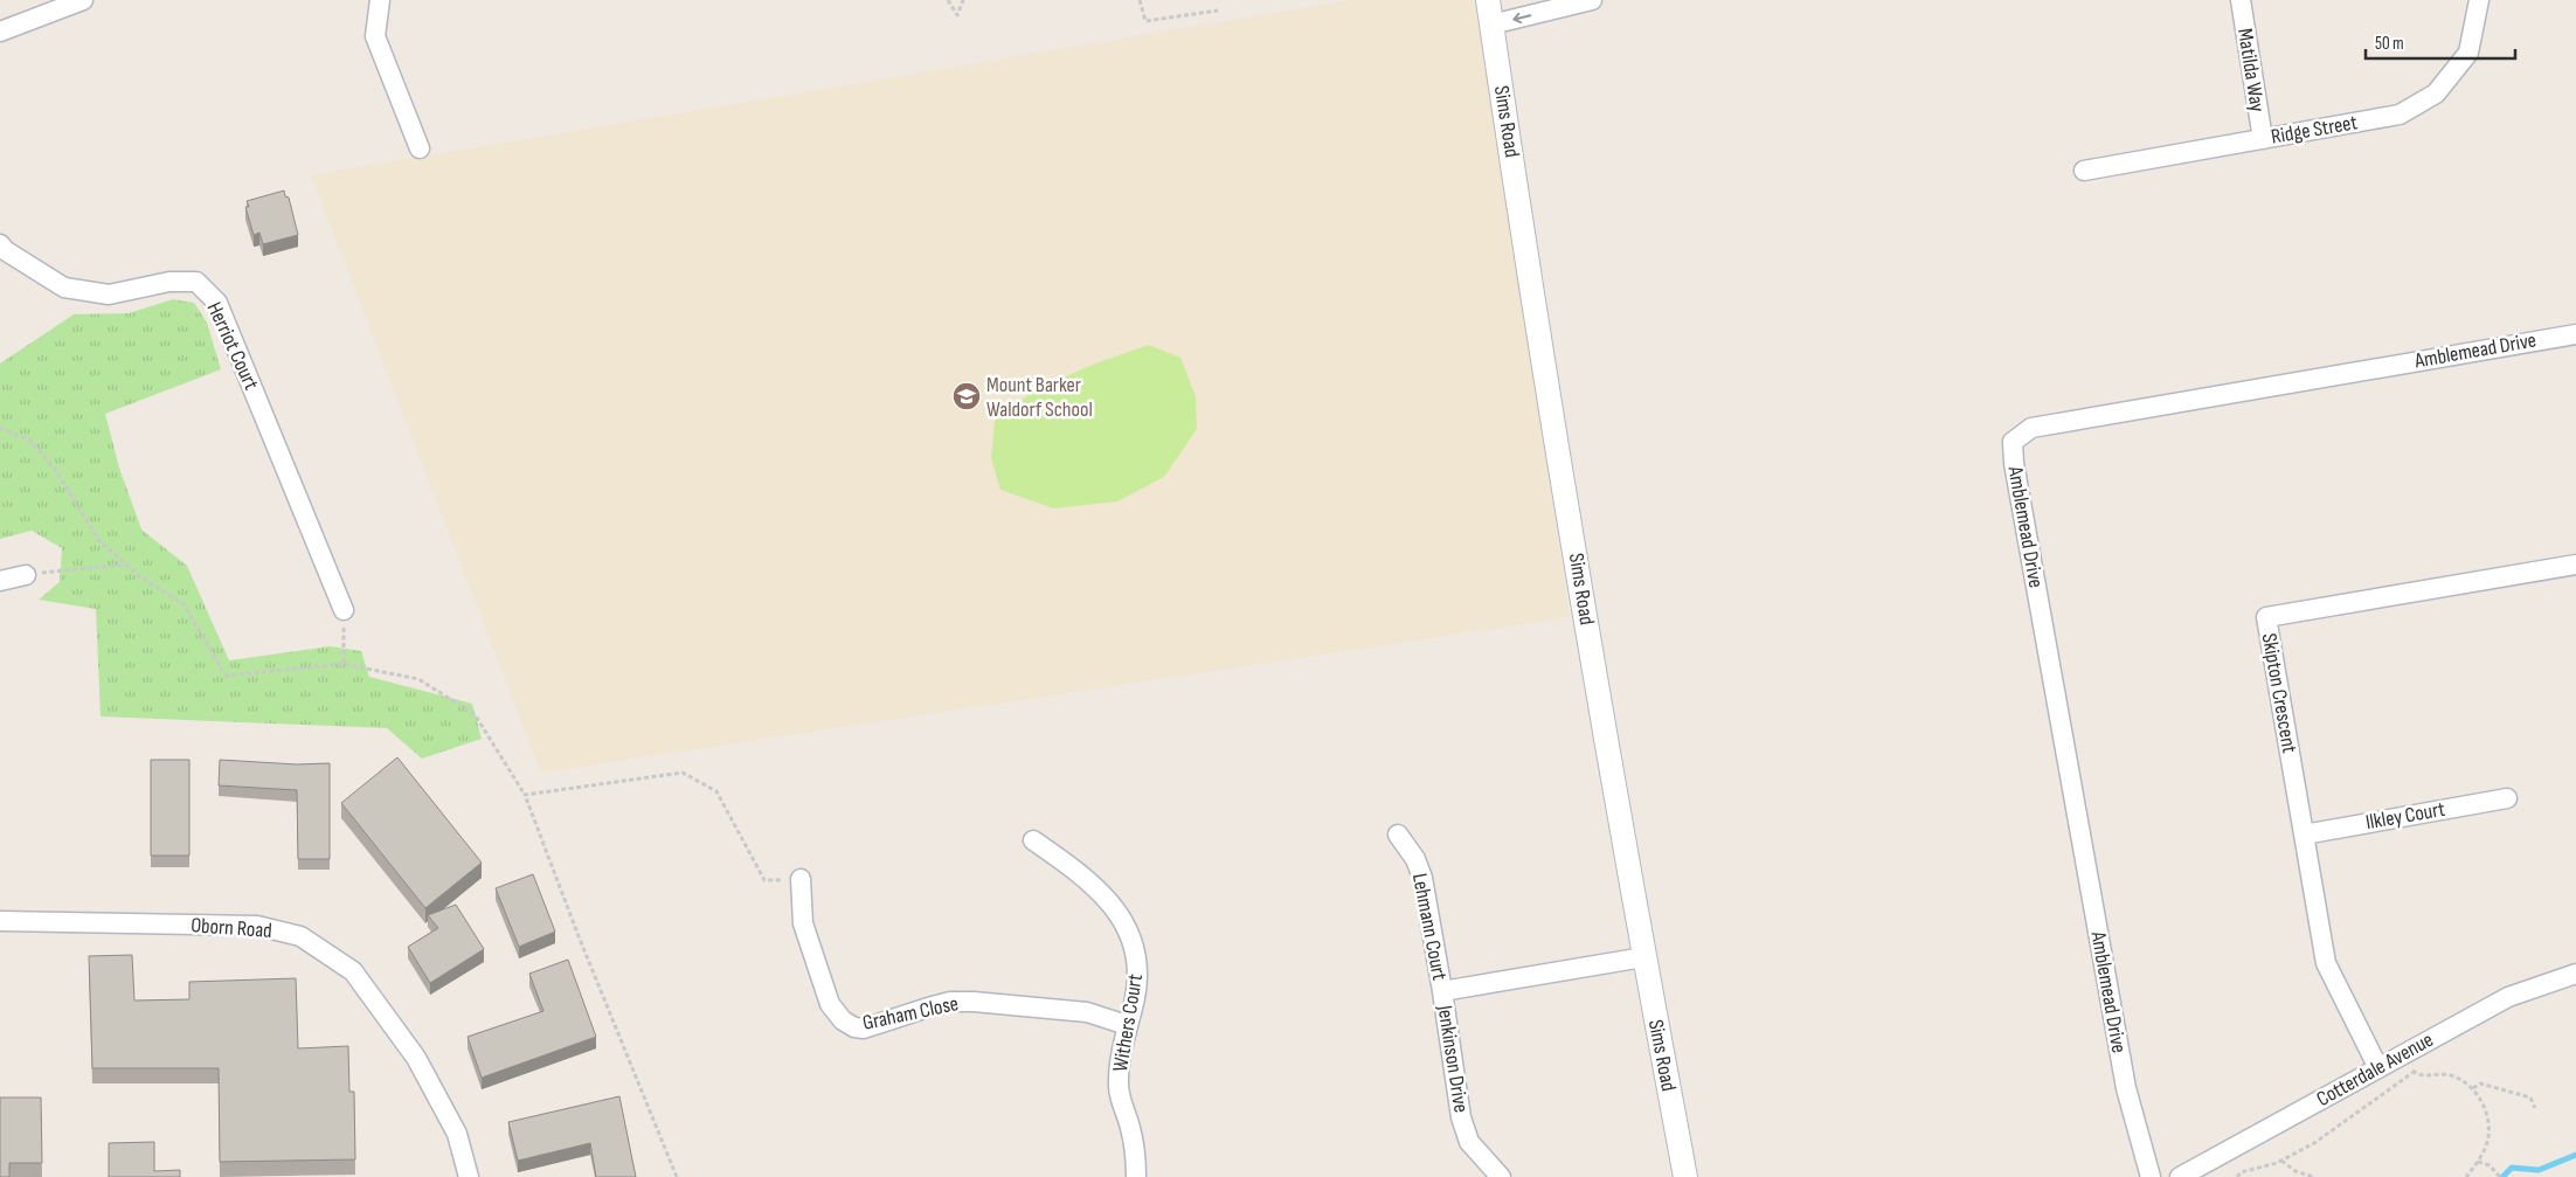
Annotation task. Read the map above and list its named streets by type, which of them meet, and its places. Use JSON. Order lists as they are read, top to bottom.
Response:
{
  "streets": {
    "street": [
      "Matilda Way",
      "Sims Road",
      "Ridge Street",
      "Herriot Court",
      "Amblemead Drive",
      "Skipton Crescent",
      "Ilkley Court",
      "Lehmann Court",
      "Oborn Road",
      "Graham Close",
      "Withers Court",
      "Jenkinson Drive",
      "Cotterdale Avenue"
    ]
  },
  "crossings": [
    ["Matilda Way", "Ridge Street"],
    ["Sims Road", "Jenkinson Drive"],
    ["Skipton Crescent", "Ilkley Court"],
    ["Skipton Crescent", "Cotterdale Avenue"],
    ["Lehmann Court", "Jenkinson Drive"],
    ["Graham Close", "Withers Court"]
  ],
  "places": {
    "school or university": ["Mount Barker Waldorf School"]
  },
  "scale_bar": "50 m"
}
